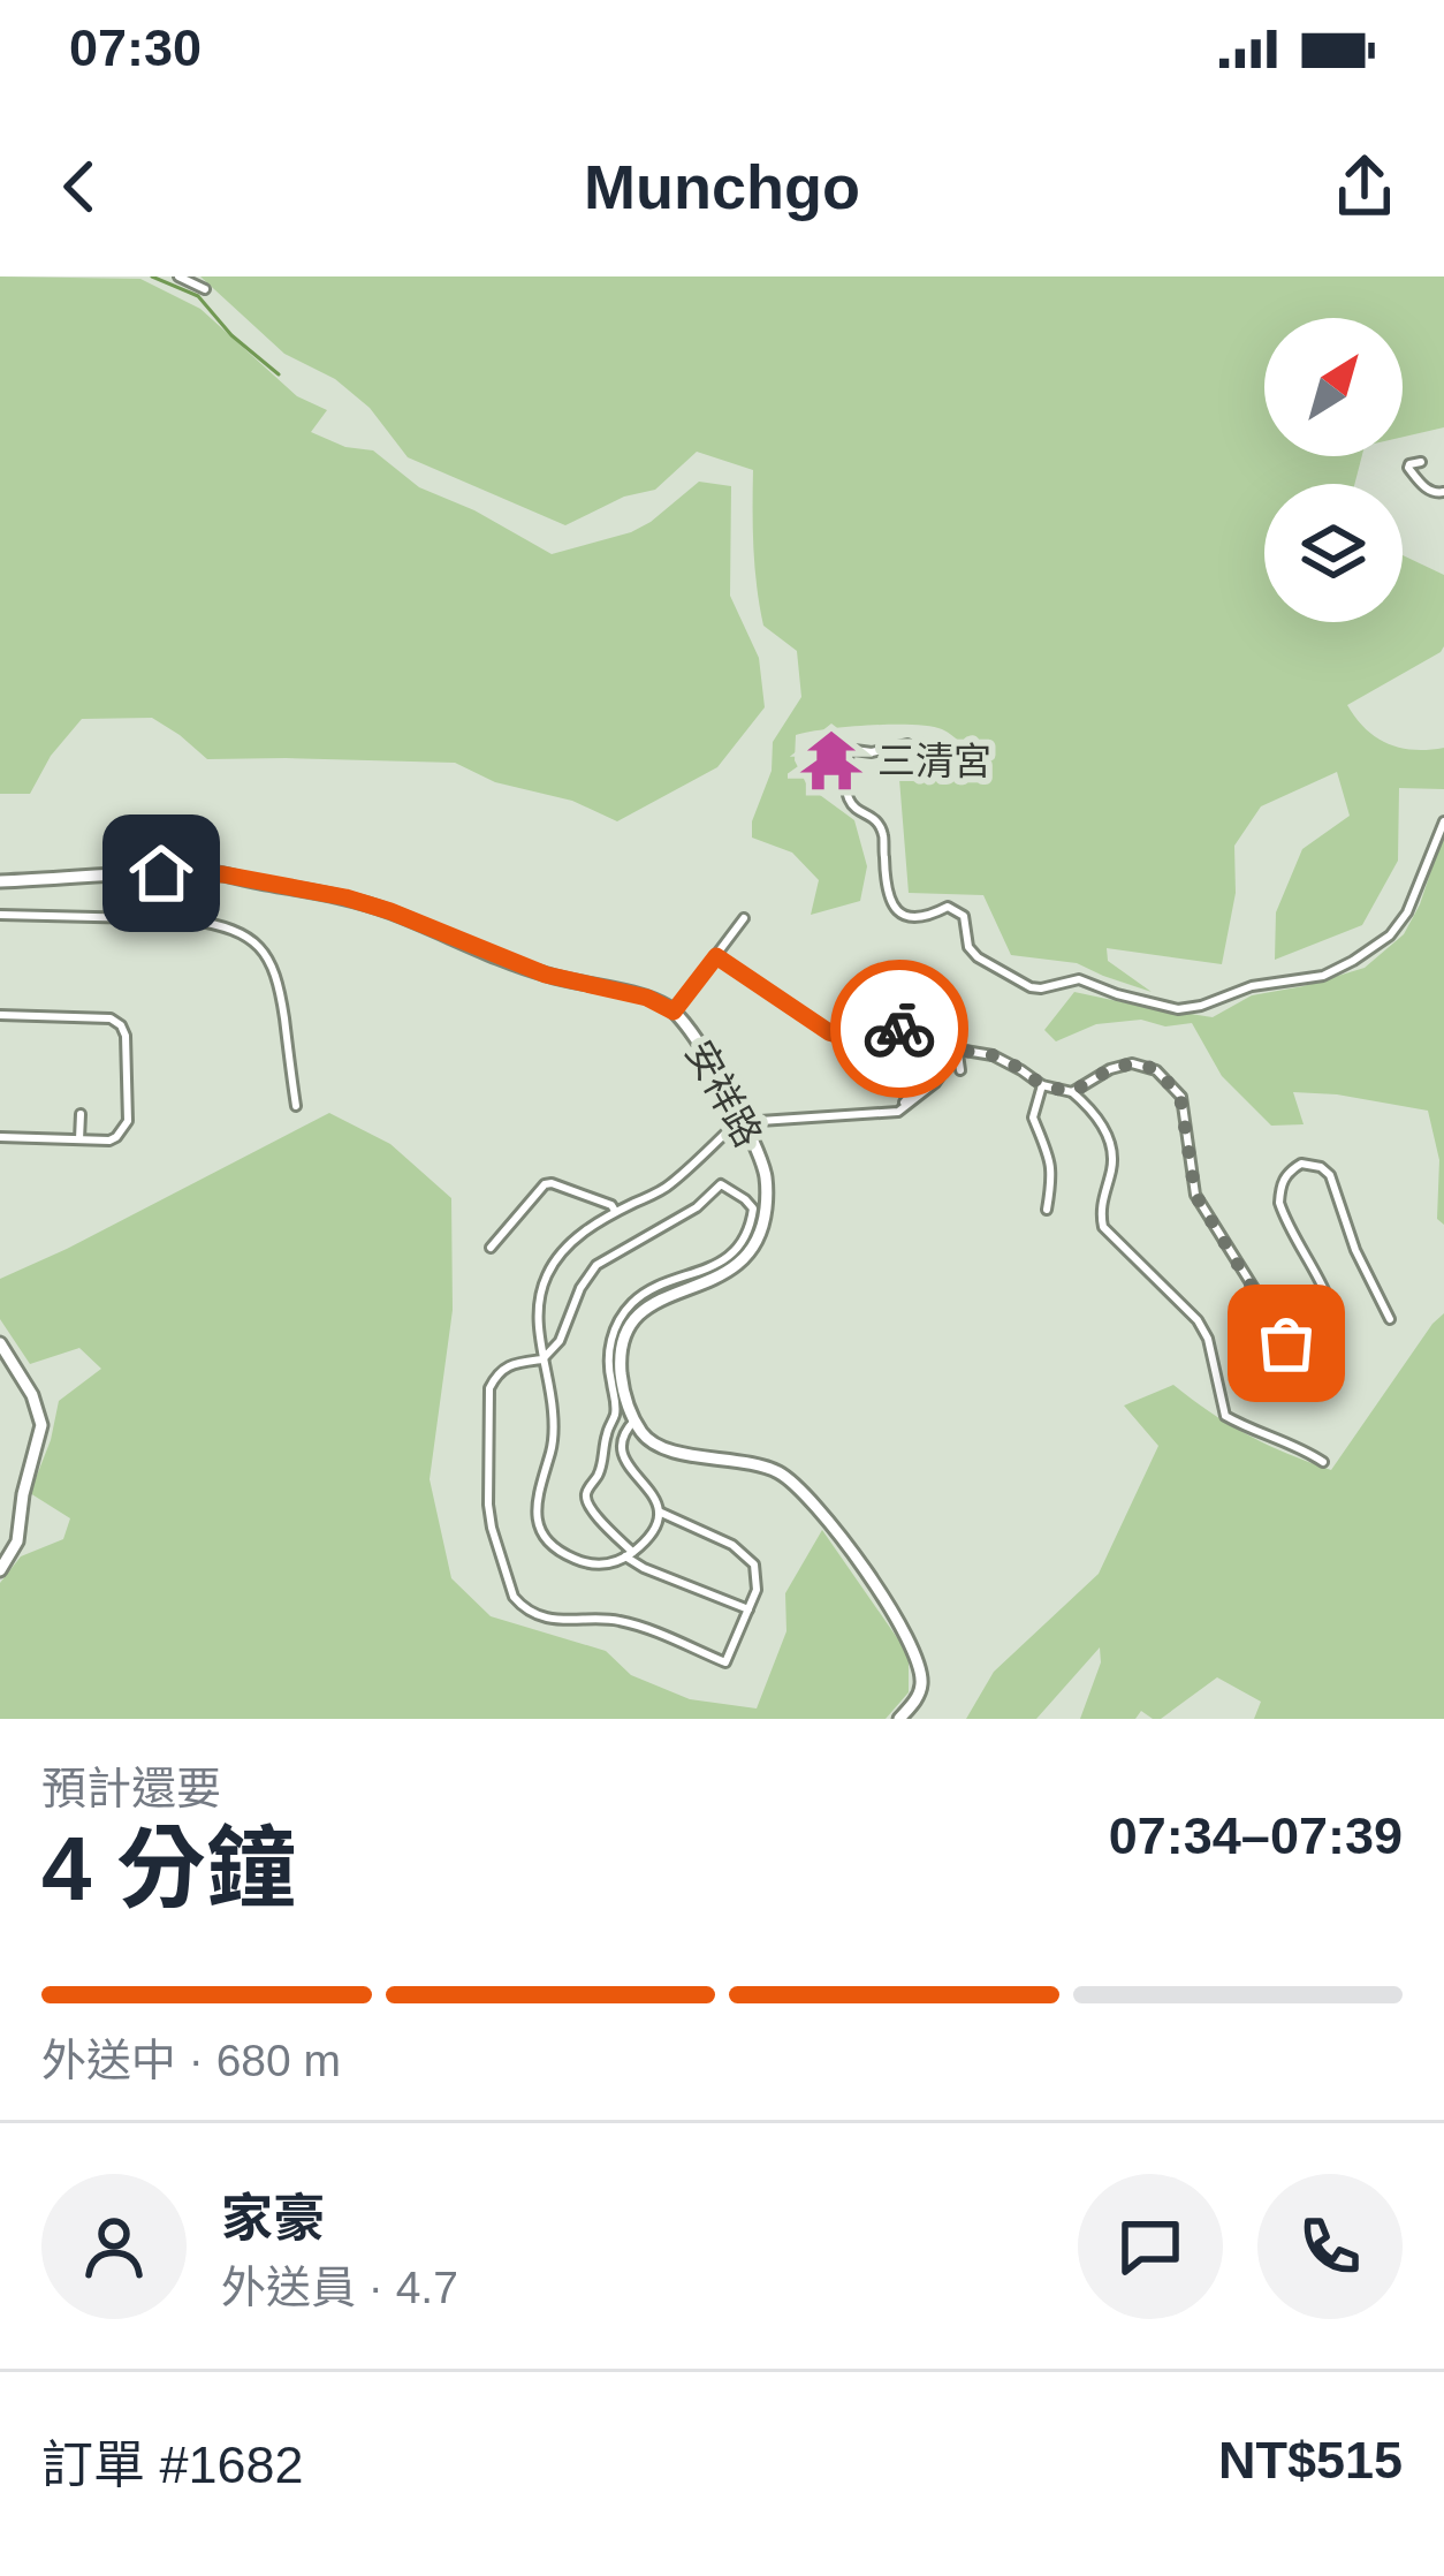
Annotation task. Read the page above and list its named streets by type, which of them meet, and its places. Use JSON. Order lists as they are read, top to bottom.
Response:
{
  "streets": {
    "street": ["安祥路"]
  },
  "places": {
    "temple": ["三清宮"]
  },
  "north": "top right",
  "page": {
    "status": "07:30",
    "header": "Munchgo",
    "heading": ["4 分鐘", "預計還要", "07:34–07:39"],
    "panel": [
      "家豪",
      "外送員 · 4.7",
      "訂單 #1682",
      "NT$515"
    ],
    "bar": "外送中 · 680 m"
  }
}
